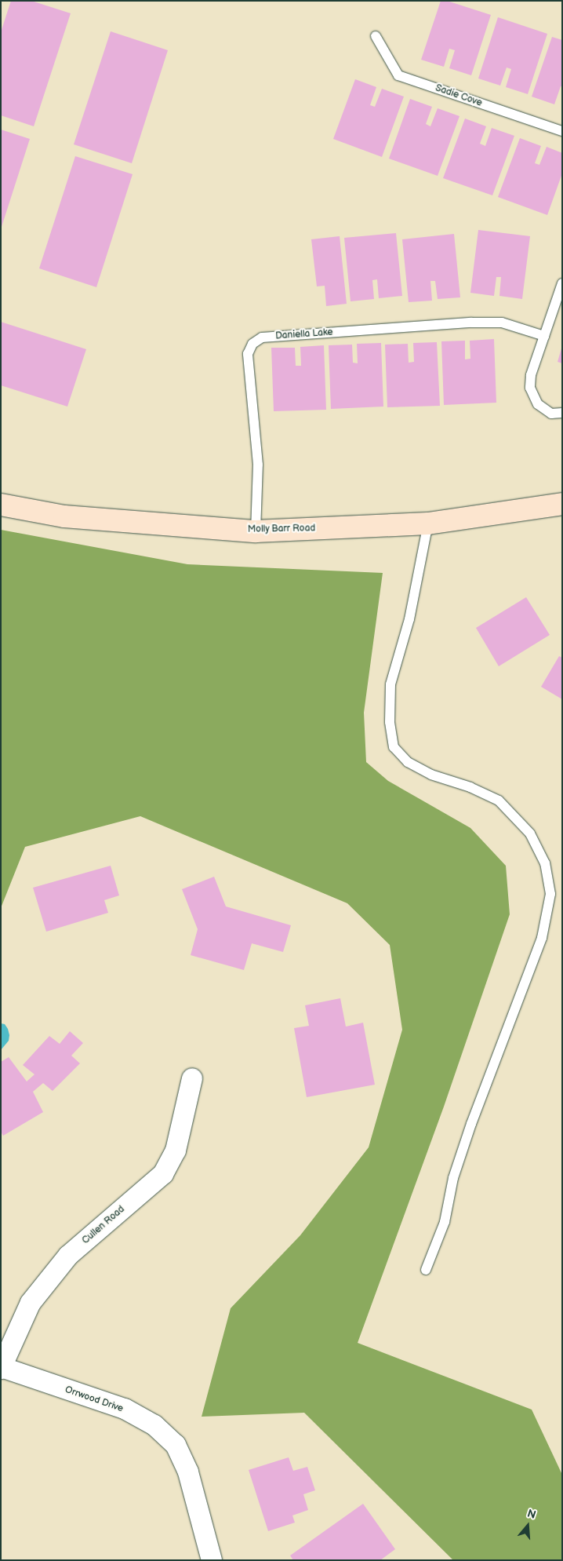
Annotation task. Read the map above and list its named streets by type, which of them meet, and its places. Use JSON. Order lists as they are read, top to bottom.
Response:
{
  "streets": {
    "main road": ["Molly Barr Road"],
    "street": ["Cullen Road", "Orrwood Drive"],
    "lane": ["Sadie Cove", "Daniella Lake"]
  },
  "crossings": [
    ["Daniella Lake", "Molly Barr Road"],
    ["Cullen Road", "Orrwood Drive"]
  ],
  "north": "top"
}
